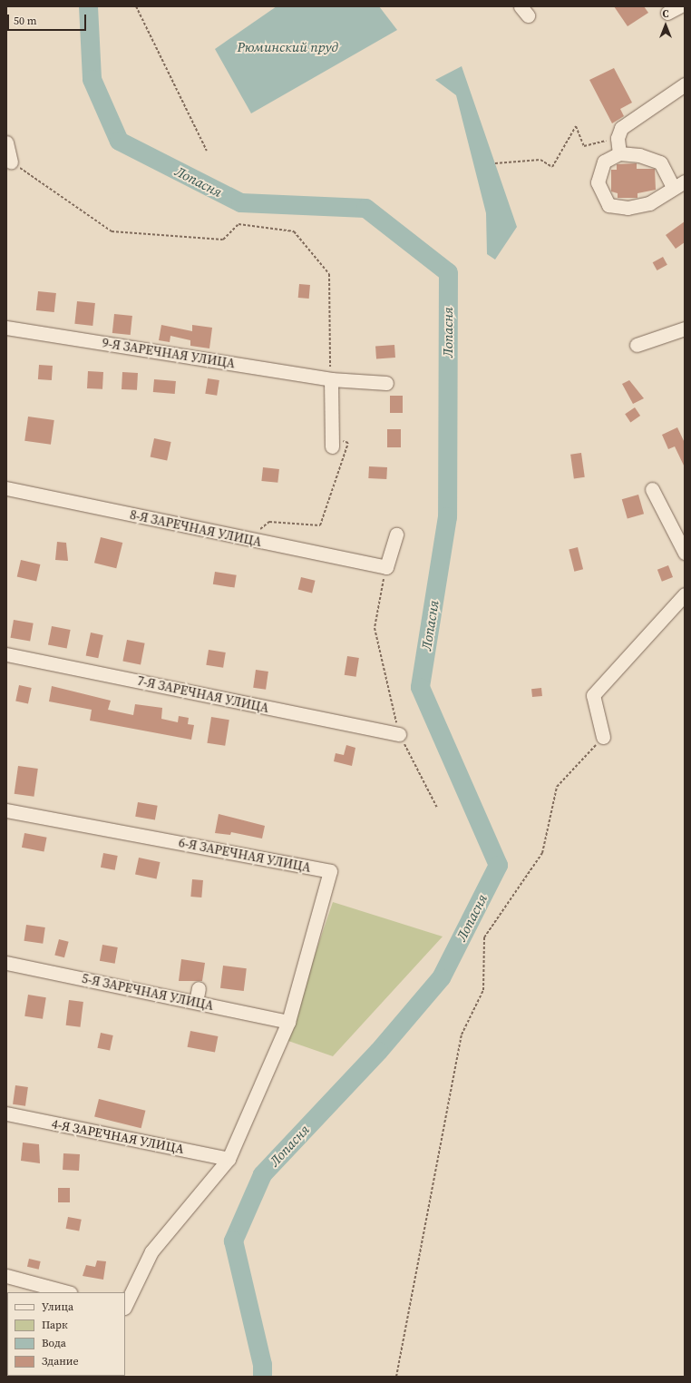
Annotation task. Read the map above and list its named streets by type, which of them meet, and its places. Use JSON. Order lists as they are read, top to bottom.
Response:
{
  "streets": {
    "street": [
      "9-Я ЗАРЕЧНАЯ УЛИЦА",
      "8-Я ЗАРЕЧНАЯ УЛИЦА",
      "7-Я ЗАРЕЧНАЯ УЛИЦА",
      "6-Я ЗАРЕЧНАЯ УЛИЦА",
      "5-Я ЗАРЕЧНАЯ УЛИЦА",
      "4-Я ЗАРЕЧНАЯ УЛИЦА"
    ]
  },
  "crossings": [
    ["6-Я ЗАРЕЧНАЯ УЛИЦА", "5-Я ЗАРЕЧНАЯ УЛИЦА"]
  ],
  "water": ["Рюминский пруд", "Лопасня"],
  "legend": [
    "Улица",
    "Парк",
    "Вода",
    "Здание"
  ],
  "scale_bar": "50 m",
  "north": "top"
}
